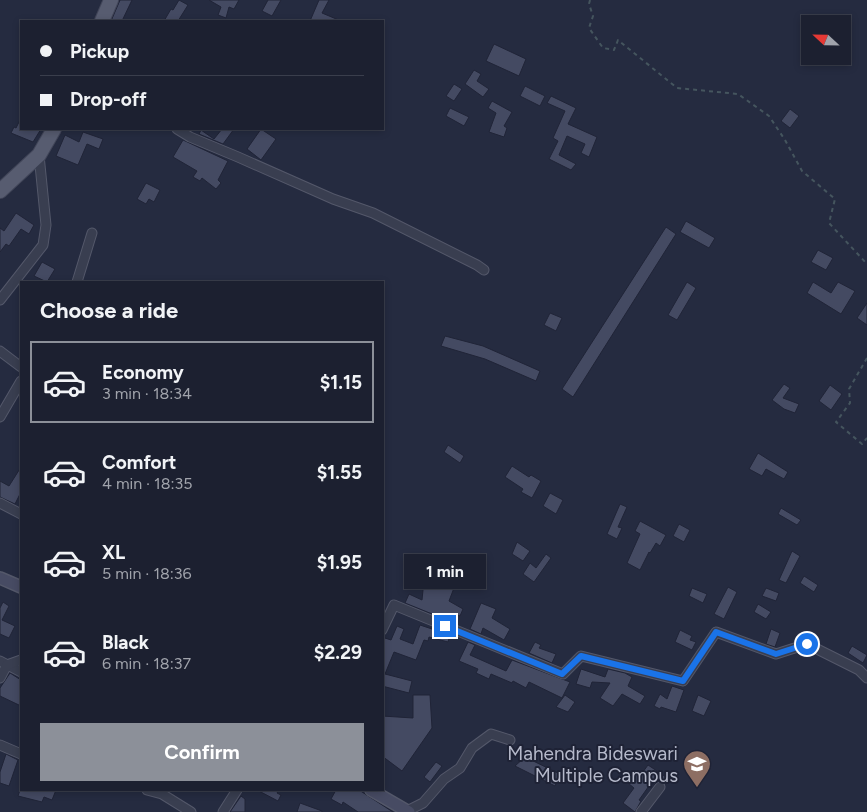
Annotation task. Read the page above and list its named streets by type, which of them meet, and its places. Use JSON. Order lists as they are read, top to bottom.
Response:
{
  "places": {
    "school or university": ["Mahendra Bideswari Multiple Campus"]
  },
  "north": "left",
  "page": {
    "banner": ["Pickup", "Drop-off"],
    "heading": "Choose a ride",
    "list": [
      {
        "name": "Economy",
        "note": "3 min · 18:34",
        "value": "$1.15"
      },
      {
        "name": "Comfort",
        "note": "4 min · 18:35",
        "value": "$1.55"
      },
      {
        "name": "XL",
        "note": "5 min · 18:36",
        "value": "$1.95"
      },
      {
        "name": "Black",
        "note": "6 min · 18:37",
        "value": "$2.29"
      }
    ],
    "bubble": "1 min",
    "buttons": "Confirm"
  }
}
